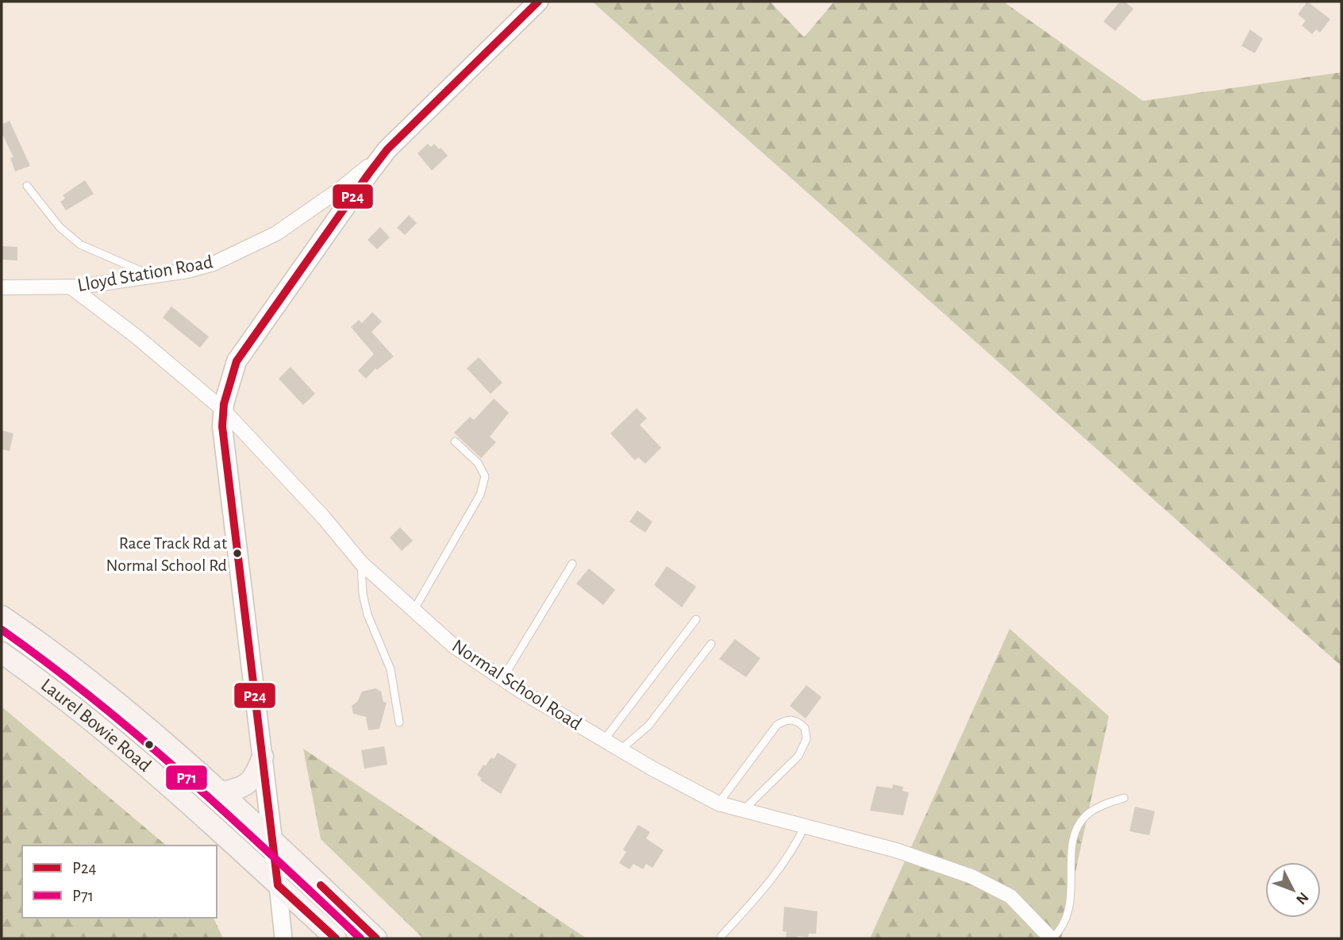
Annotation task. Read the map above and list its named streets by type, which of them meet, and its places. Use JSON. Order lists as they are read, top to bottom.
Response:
{
  "streets": {
    "main road": ["Laurel Bowie Road"],
    "street": ["Lloyd Station Road", "Normal School Road"]
  },
  "crossings": [
    ["Lloyd Station Road", "Normal School Road"]
  ],
  "places": ["Race Track Rd at Normal School Rd"],
  "lines": ["transit line P24", "transit line P71"],
  "legend": ["P24", "P71"],
  "north": "bottom right"
}
